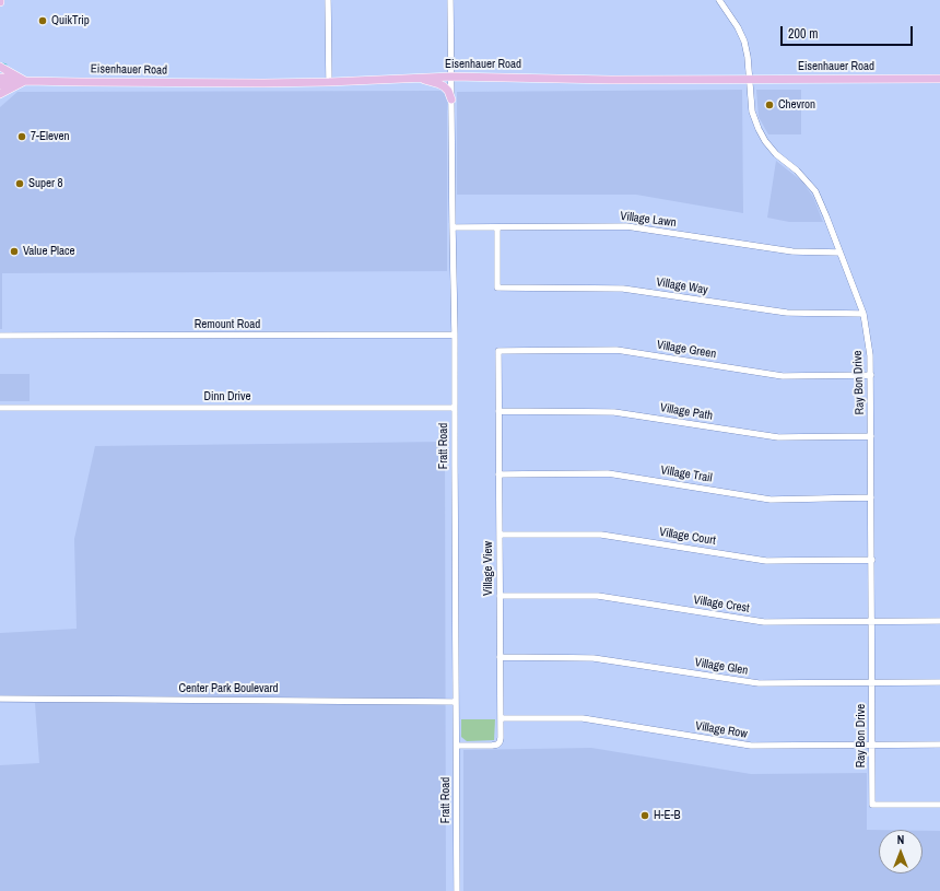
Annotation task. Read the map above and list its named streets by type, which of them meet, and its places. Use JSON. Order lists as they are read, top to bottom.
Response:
{
  "streets": {
    "main road": ["Eisenhauer Road"],
    "street": [
      "Village Lawn",
      "Village Way",
      "Remount Road",
      "Village Green",
      "Ray Bon Drive",
      "Dinn Drive",
      "Village Path",
      "Fratt Road",
      "Village Trail",
      "Village Court",
      "Village View",
      "Village Crest",
      "Village Glen",
      "Center Park Boulevard",
      "Village Row"
    ]
  },
  "crossings": [
    ["Eisenhauer Road", "Ray Bon Drive"],
    ["Eisenhauer Road", "Fratt Road"],
    ["Village Lawn", "Village Way"],
    ["Village Lawn", "Ray Bon Drive"],
    ["Village Lawn", "Fratt Road"],
    ["Village Way", "Ray Bon Drive"],
    ["Remount Road", "Fratt Road"],
    ["Village Green", "Ray Bon Drive"],
    ["Village Green", "Village View"],
    ["Ray Bon Drive", "Village Path"],
    ["Ray Bon Drive", "Village Trail"],
    ["Ray Bon Drive", "Village Court"],
    ["Ray Bon Drive", "Village Crest"],
    ["Ray Bon Drive", "Village Glen"],
    ["Ray Bon Drive", "Village Row"],
    ["Dinn Drive", "Fratt Road"],
    ["Village Path", "Village View"],
    ["Fratt Road", "Village View"],
    ["Fratt Road", "Center Park Boulevard"],
    ["Village Trail", "Village View"],
    ["Village Court", "Village View"],
    ["Village View", "Village Crest"],
    ["Village View", "Village Glen"],
    ["Village View", "Village Row"]
  ],
  "places": [
    "QuikTrip",
    "Chevron",
    "7-Eleven",
    "Super 8",
    "Value Place",
    "H-E-B"
  ],
  "scale_bar": "200 m",
  "north": "top"
}
